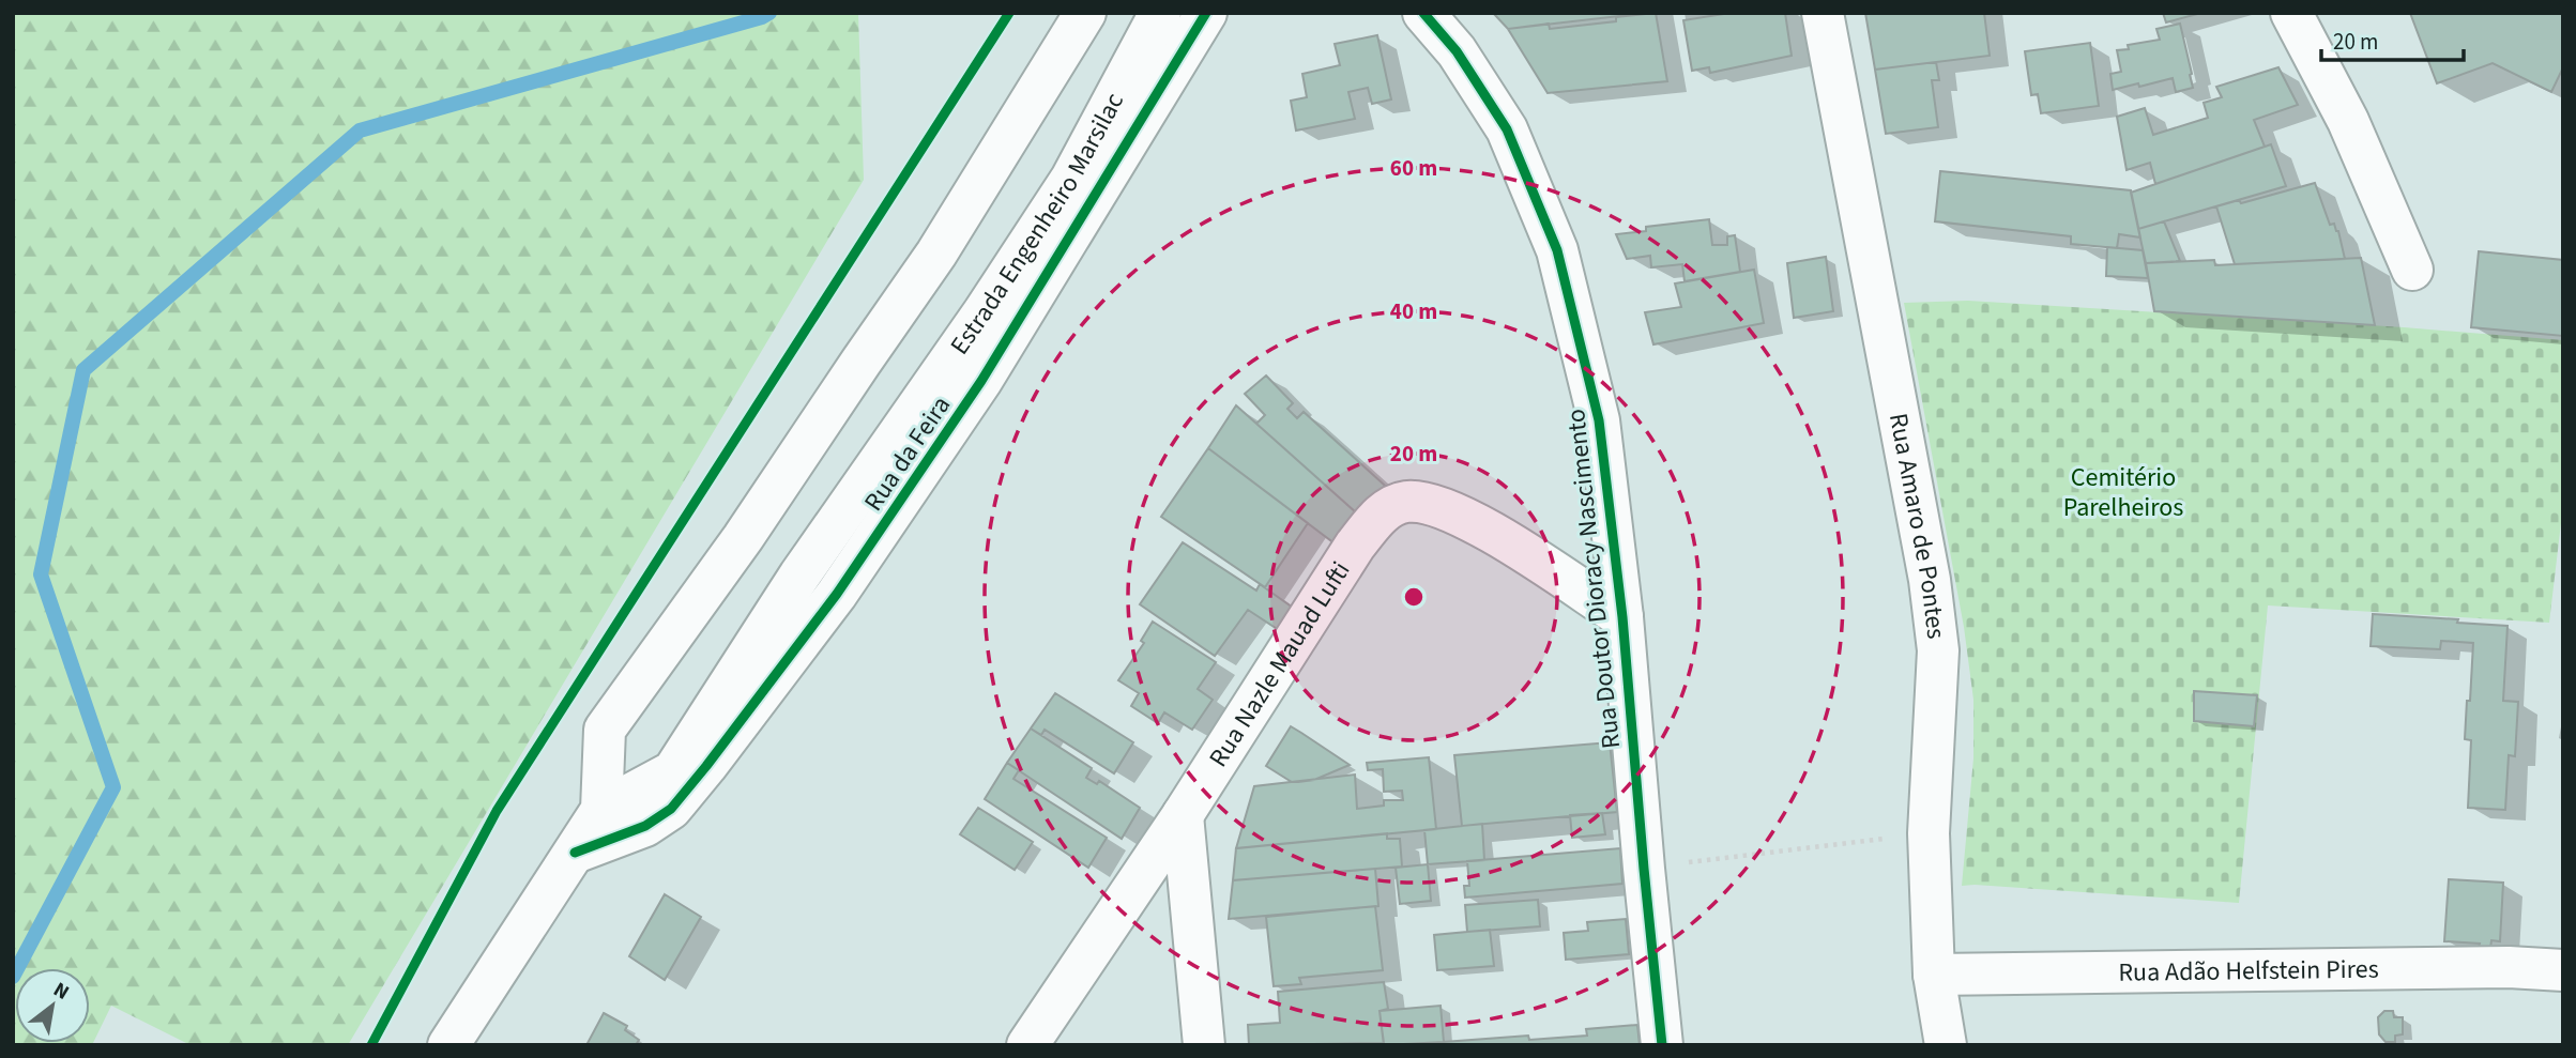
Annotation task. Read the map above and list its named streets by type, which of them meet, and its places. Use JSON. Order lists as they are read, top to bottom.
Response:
{
  "streets": {
    "street": [
      "Estrada Engenheiro Marsilac",
      "Rua da Feira",
      "Rua Amaro de Pontes",
      "Rua Doutor Dioracy Nascimento",
      "Rua Nazle Mauad Lufti",
      "Rua Adão Helfstein Pires"
    ]
  },
  "crossings": [
    ["Estrada Engenheiro Marsilac", "Rua da Feira"],
    ["Rua Amaro de Pontes", "Rua Adão Helfstein Pires"],
    ["Rua Doutor Dioracy Nascimento", "Rua Nazle Mauad Lufti"]
  ],
  "parks": ["Cemitério Parelheiros"],
  "scale_bar": "20 m",
  "north": "top right",
  "rings": ["60 m", "40 m", "20 m"]
}
